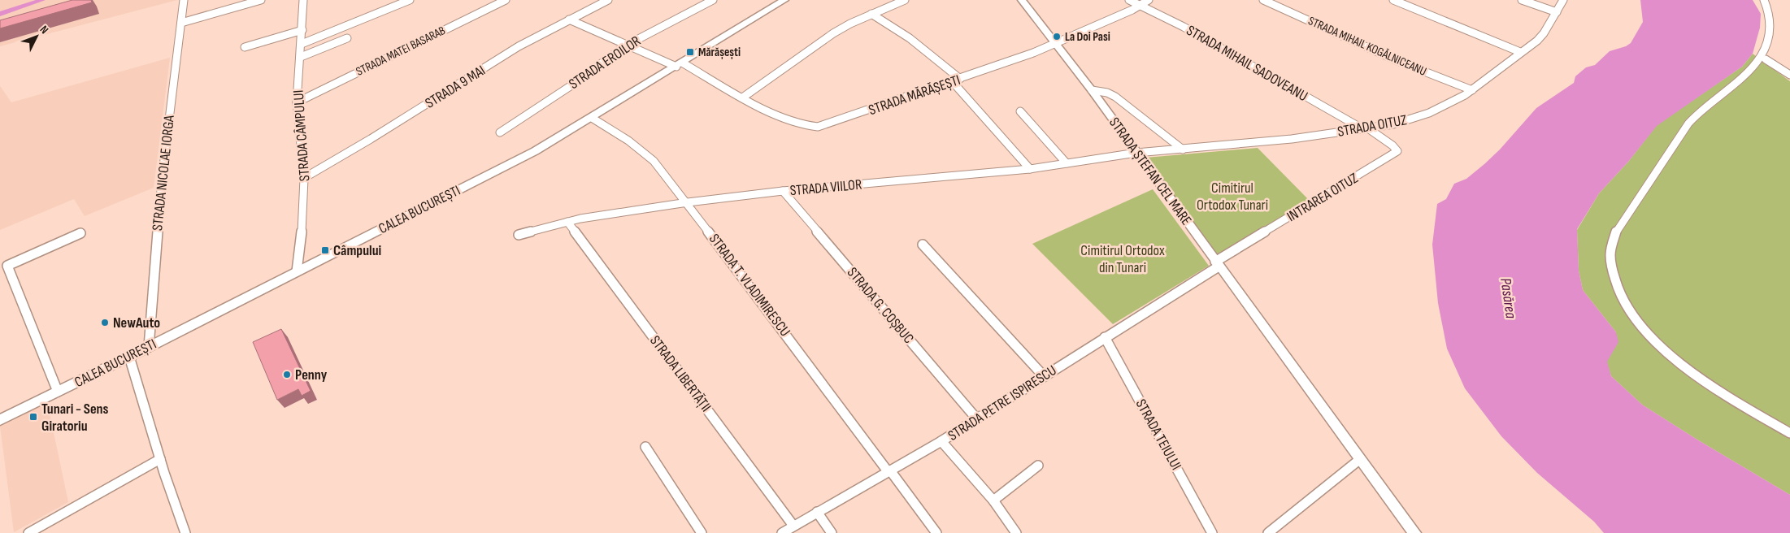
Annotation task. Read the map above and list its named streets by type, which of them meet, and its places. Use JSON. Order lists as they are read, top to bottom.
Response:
{
  "streets": {
    "main road": ["STRADA ȘTEFAN CEL MARE", "CALEA BUCUREȘTI"],
    "street": [
      "STRADA MIHAIL KOGĂLNICEANU",
      "STRADA MATEI BASARAB",
      "STRADA EROILOR",
      "STRADA MIHAIL SADOVEANU",
      "STRADA 9 MAI",
      "STRADA MĂRĂȘEȘTI",
      "STRADA OITUZ",
      "STRADA CÂMPULUI",
      "STRADA NICOLAE IORGA",
      "STRADA VIILOR",
      "INTRAREA OITUZ",
      "STRADA T. VLADIMIRESCU",
      "STRADA G. COȘBUC",
      "STRADA LIBERTĂȚII",
      "STRADA PETRE ISPIRESCU",
      "STRADA TEIULUI"
    ]
  },
  "crossings": [
    ["STRADA MIHAIL KOGĂLNICEANU", "STRADA OITUZ"],
    ["STRADA MATEI BASARAB", "STRADA CÂMPULUI"],
    ["STRADA EROILOR", "STRADA MĂRĂȘEȘTI"],
    ["STRADA MIHAIL SADOVEANU", "STRADA MĂRĂȘEȘTI"],
    ["STRADA MIHAIL SADOVEANU", "STRADA OITUZ"],
    ["STRADA MIHAIL SADOVEANU", "INTRAREA OITUZ"],
    ["STRADA 9 MAI", "STRADA MĂRĂȘEȘTI"],
    ["STRADA 9 MAI", "STRADA CÂMPULUI"],
    ["STRADA MĂRĂȘEȘTI", "STRADA ȘTEFAN CEL MARE"],
    ["STRADA MĂRĂȘEȘTI", "CALEA BUCUREȘTI"],
    ["STRADA OITUZ", "STRADA ȘTEFAN CEL MARE"],
    ["STRADA OITUZ", "STRADA VIILOR"],
    ["STRADA OITUZ", "INTRAREA OITUZ"],
    ["STRADA CÂMPULUI", "CALEA BUCUREȘTI"],
    ["STRADA ȘTEFAN CEL MARE", "STRADA VIILOR"],
    ["STRADA ȘTEFAN CEL MARE", "INTRAREA OITUZ"],
    ["STRADA ȘTEFAN CEL MARE", "STRADA PETRE ISPIRESCU"],
    ["STRADA NICOLAE IORGA", "CALEA BUCUREȘTI"],
    ["STRADA VIILOR", "STRADA T. VLADIMIRESCU"],
    ["STRADA VIILOR", "STRADA G. COȘBUC"],
    ["STRADA VIILOR", "STRADA LIBERTĂȚII"],
    ["INTRAREA OITUZ", "STRADA PETRE ISPIRESCU"],
    ["CALEA BUCUREȘTI", "STRADA T. VLADIMIRESCU"],
    ["STRADA T. VLADIMIRESCU", "STRADA PETRE ISPIRESCU"],
    ["STRADA G. COȘBUC", "STRADA PETRE ISPIRESCU"],
    ["STRADA LIBERTĂȚII", "STRADA PETRE ISPIRESCU"],
    ["STRADA PETRE ISPIRESCU", "STRADA TEIULUI"]
  ],
  "water": ["Pasărea"],
  "parks": ["Cimitirul Ortodox Tunari", "Cimitirul Ortodox din Tunari"],
  "places": {
    "other": ["La Doi Pasi", "NewAuto", "Penny"],
    "transit": ["Mărășești", "Câmpului", "Tunari - Sens Giratoriu"]
  },
  "north": "top right"
}
